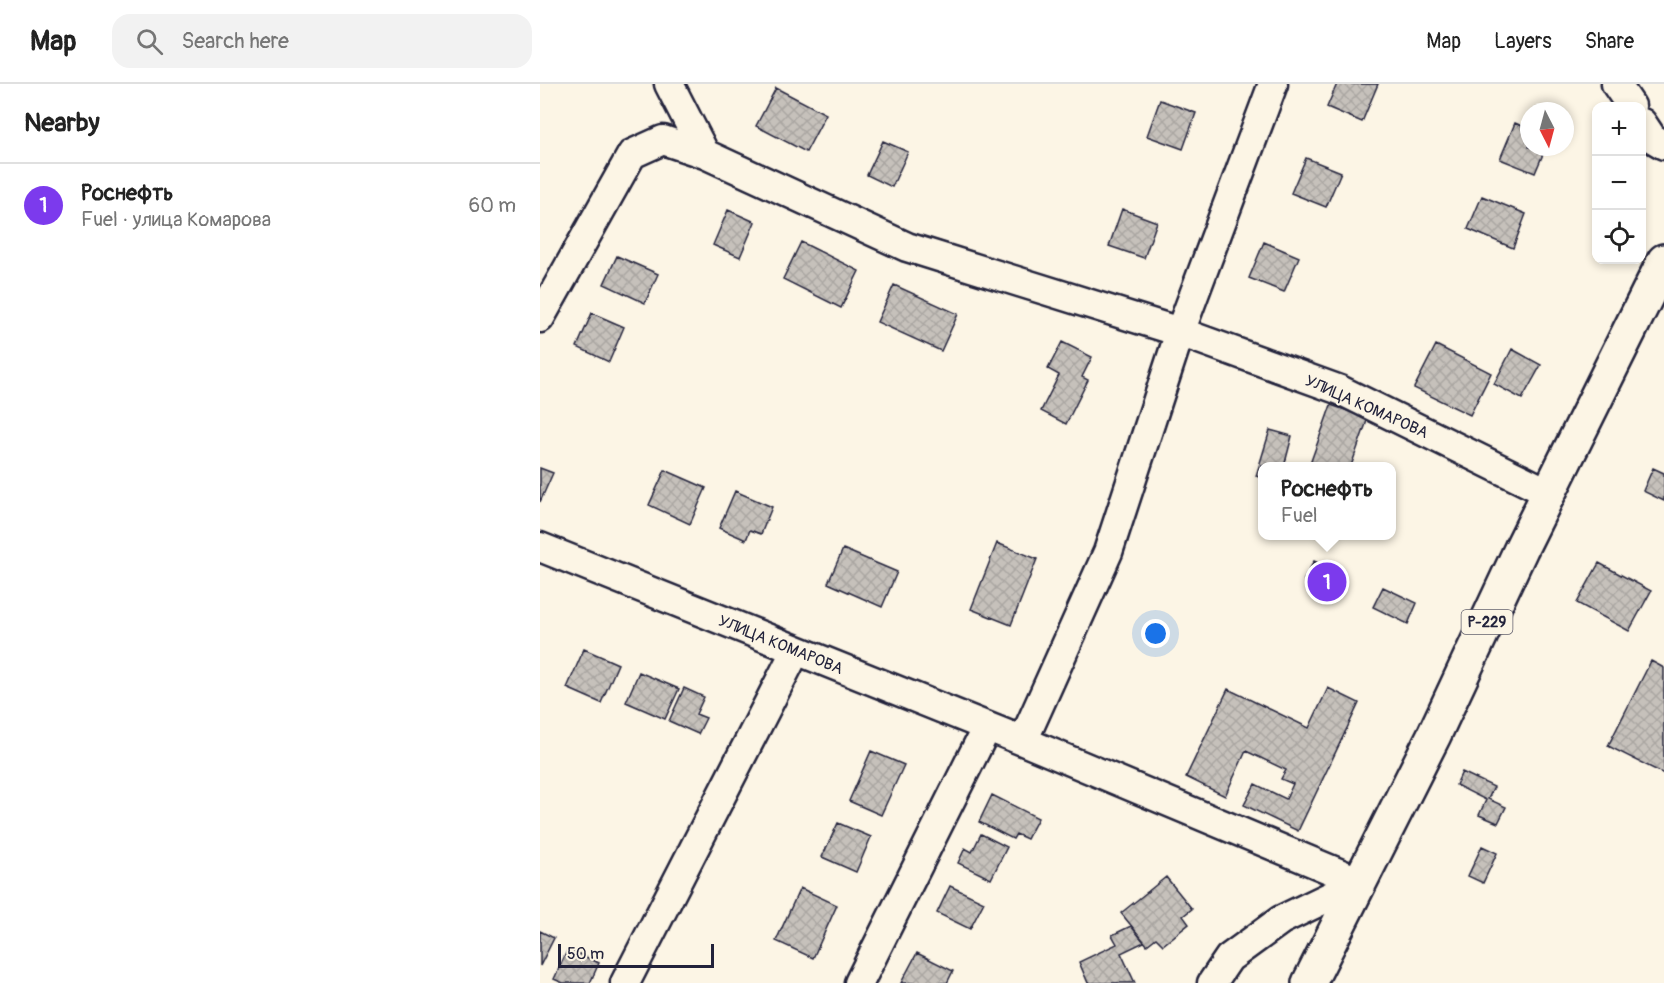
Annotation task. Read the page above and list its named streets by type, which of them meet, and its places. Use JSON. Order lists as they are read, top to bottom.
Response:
{
  "streets": {
    "highway": ["Р-229"],
    "street": ["УЛИЦА КОМАРОВА"]
  },
  "crossings": [
    ["УЛИЦА КОМАРОВА", "Р-229"]
  ],
  "scale_bar": "50 m",
  "north": "bottom",
  "page": {
    "header": "Map",
    "search": "Search here",
    "nav": ["Map", "Layers", "Share"],
    "heading": "Nearby",
    "map_buttons": ["+", "−"],
    "list": [
      {
        "mark": "1",
        "name": "Роснефть",
        "note": "Fuel · улица Комарова",
        "value": "60 m"
      }
    ],
    "popup": ["Роснефть", "Fuel"],
    "pins": "1",
    "scale": "50 m"
  }
}
